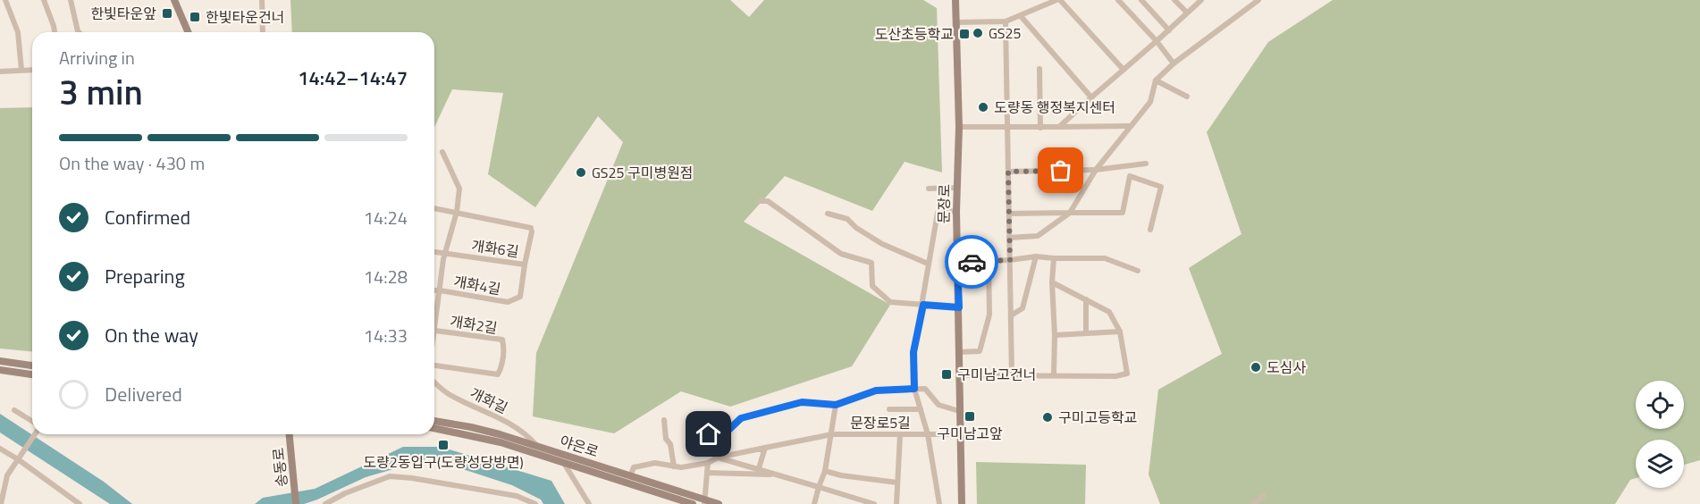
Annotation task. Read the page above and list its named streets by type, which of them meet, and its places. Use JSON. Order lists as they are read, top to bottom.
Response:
{
  "streets": {
    "street": [
      "문장로",
      "개화6길",
      "개화4길",
      "개화2길",
      "개화길",
      "문장로5길",
      "야은로",
      "송동로"
    ]
  },
  "crossings": [
    ["문장로", "문장로5길"],
    ["개화6길", "개화4길"],
    ["개화6길", "개화2길"],
    ["개화4길", "개화2길"],
    ["개화길", "야은로"]
  ],
  "places": {
    "transit": [
      "한빛타운앞",
      "한빛타운건너",
      "도산초등학교",
      "구미남고건너",
      "구미남고앞",
      "도량2동입구(도량성당방면)"
    ],
    "other": [
      "GS25",
      "도량동 행정복지센터",
      "GS25 구미병원점",
      "도심사",
      "구미고등학교"
    ]
  },
  "page": {
    "heading": ["3 min", "Arriving in", "14:42–14:47"],
    "bar": "On the way · 430 m",
    "list": [
      ["Confirmed", "14:24"],
      ["Preparing", "14:28"],
      ["On the way", "14:33"],
      "Delivered"
    ]
  }
}
